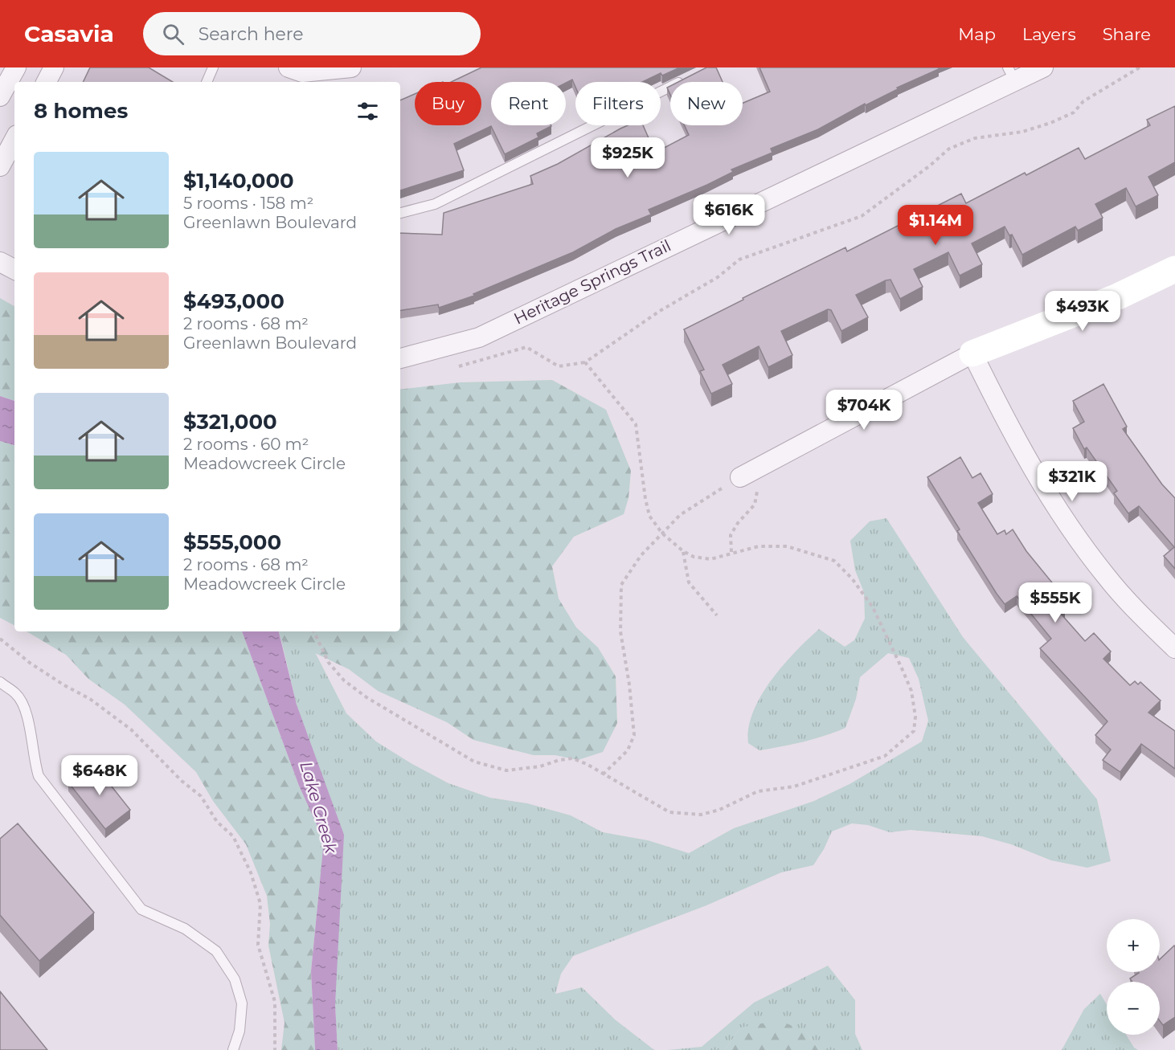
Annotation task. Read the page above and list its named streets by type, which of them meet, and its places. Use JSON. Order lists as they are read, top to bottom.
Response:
{
  "streets": {
    "street": ["Heritage Springs Trail"]
  },
  "water": ["Lake Creek"],
  "page": {
    "header": "Casavia",
    "search": "Search here",
    "nav": ["Map", "Layers", "Share"],
    "chip": [
      "Buy",
      "Rent",
      "Filters",
      "New"
    ],
    "heading": "8 homes",
    "price": [
      "$925K",
      "$616K",
      "$1.14M",
      "$493K",
      "$704K",
      "$321K",
      "$555K",
      "$648K"
    ],
    "list": [
      {
        "name": "$1,140,000",
        "note": "5 rooms · 158 m² · Greenlawn Boulevard"
      },
      {
        "name": "$493,000",
        "note": "2 rooms · 68 m² · Greenlawn Boulevard"
      },
      {
        "name": "$321,000",
        "note": "2 rooms · 60 m² · Meadowcreek Circle"
      },
      {
        "name": "$555,000",
        "note": "2 rooms · 68 m² · Meadowcreek Circle"
      }
    ],
    "map_buttons": ["+", "−"]
  }
}
